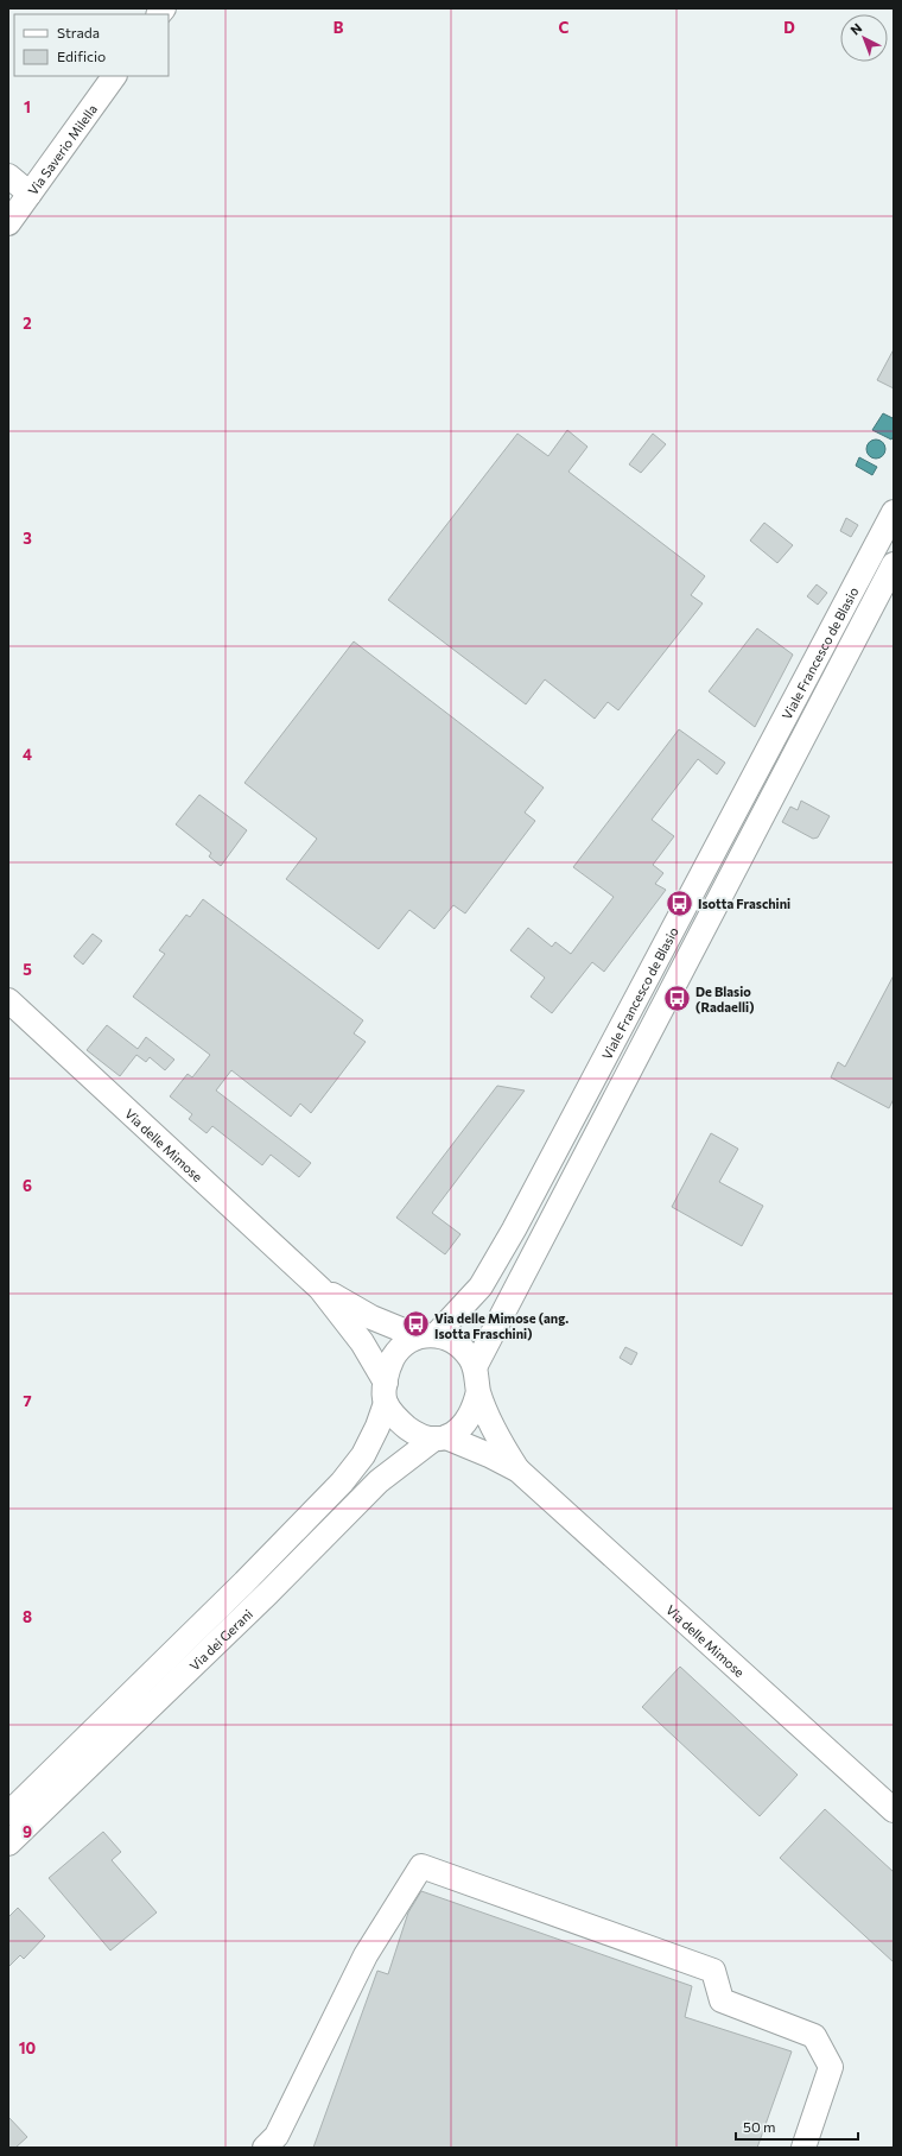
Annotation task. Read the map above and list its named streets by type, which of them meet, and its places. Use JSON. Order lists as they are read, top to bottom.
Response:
{
  "streets": {
    "street": [
      "Via Saverio Milella",
      "Viale Francesco de Blasio",
      "Via delle Mimose",
      "Via dei Gerani"
    ]
  },
  "crossings": [
    ["Viale Francesco de Blasio", "Via delle Mimose"],
    ["Viale Francesco de Blasio", "Via dei Gerani"],
    ["Via delle Mimose", "Via dei Gerani"]
  ],
  "places": {
    "bus stop": ["Isotta Fraschini", "De Blasio (Radaelli)", "Via delle Mimose (ang. Isotta Fraschini)"]
  },
  "legend": ["Strada", "Edificio"],
  "scale_bar": "50 m",
  "north": "top left",
  "grid": {
    "columns": ["B", "C", "D"],
    "rows": [
      "1",
      "2",
      "3",
      "4",
      "5",
      "6",
      "7",
      "8",
      "9",
      "10"
    ]
  }
}
